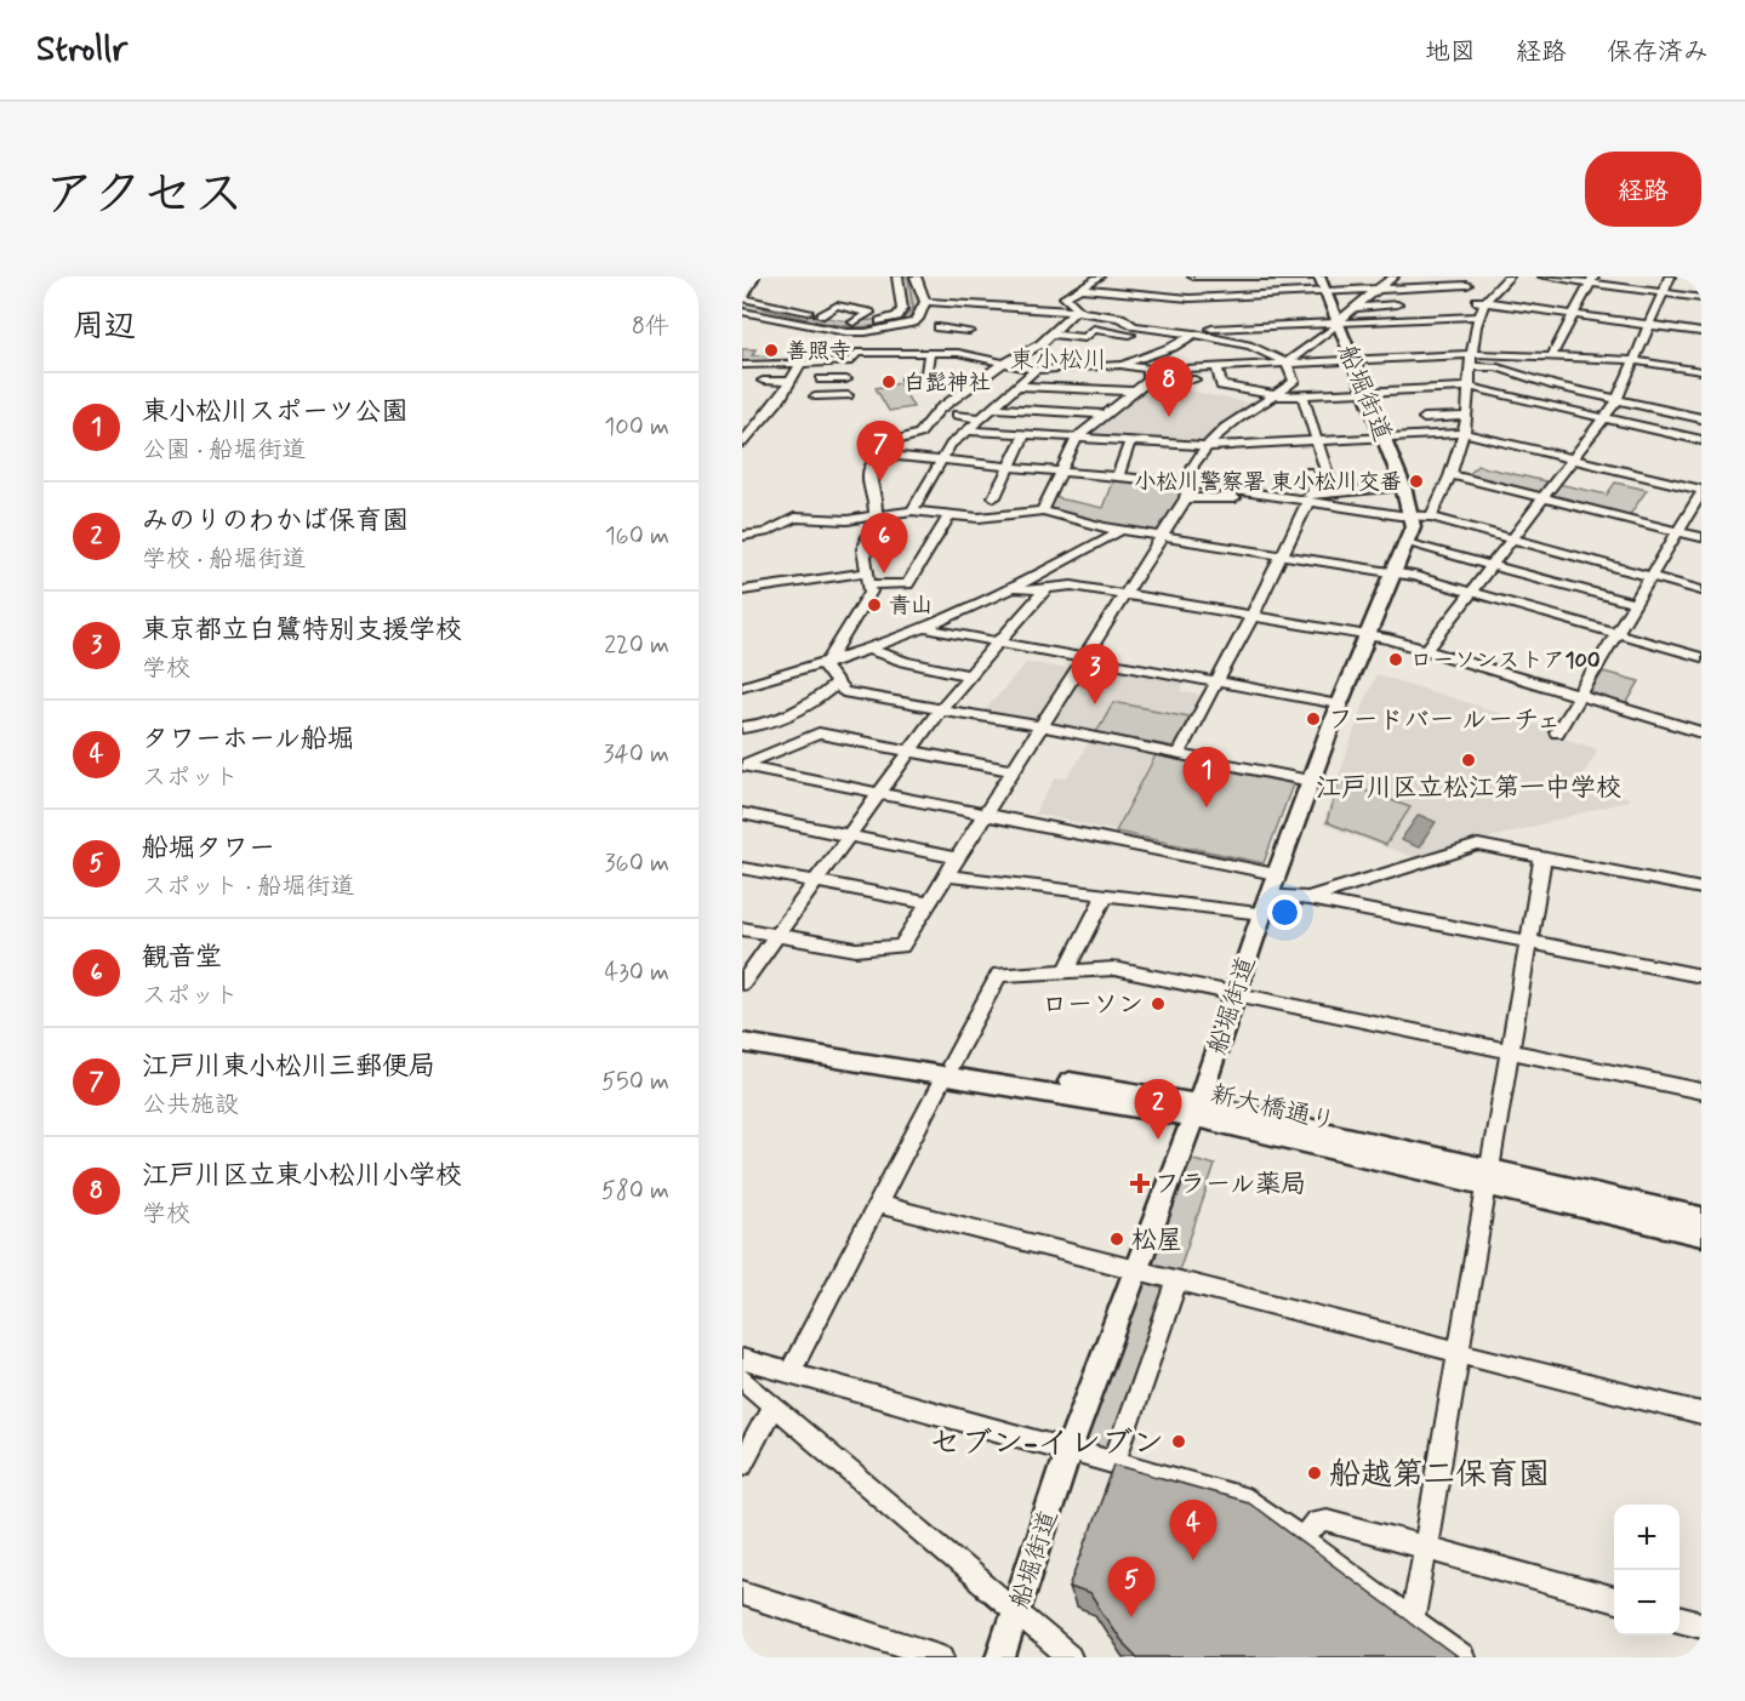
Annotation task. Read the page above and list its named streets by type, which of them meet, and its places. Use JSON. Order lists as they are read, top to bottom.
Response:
{
  "streets": {
    "main road": ["船堀街道", "新大橋通り"]
  },
  "crossings": [
    ["船堀街道", "新大橋通り"]
  ],
  "districts": ["東小松川"],
  "places": {
    "other": [
      "善照寺",
      "白髭神社",
      "小松川警察署 東小松川交番",
      "青山",
      "ローソンストア100",
      "フードバー ルーチェ",
      "江戸川区立松江第一中学校",
      "ローソン",
      "松屋",
      "セブン-イレブン",
      "船越第二保育園"
    ],
    "health": ["フラール薬局"]
  },
  "page": {
    "header": "Strollr",
    "nav": ["地図", "経路", "保存済み"],
    "title": "アクセス",
    "buttons": "経路",
    "heading": ["周辺", "8件"],
    "pins": [
      "8",
      "7",
      "6",
      "3",
      "1",
      "2",
      "4",
      "5"
    ],
    "list": [
      {
        "mark": "1",
        "name": "東小松川スポーツ公園",
        "note": "公園 · 船堀街道",
        "value": "100 m"
      },
      {
        "mark": "2",
        "name": "みのりのわかば保育園",
        "note": "学校 · 船堀街道",
        "value": "160 m"
      },
      {
        "mark": "3",
        "name": "東京都立白鷺特別支援学校",
        "note": "学校",
        "value": "220 m"
      },
      {
        "mark": "4",
        "name": "タワーホール船堀",
        "note": "スポット",
        "value": "340 m"
      },
      {
        "mark": "5",
        "name": "船堀タワー",
        "note": "スポット · 船堀街道",
        "value": "360 m"
      },
      {
        "mark": "6",
        "name": "観音堂",
        "note": "スポット",
        "value": "430 m"
      },
      {
        "mark": "7",
        "name": "江戸川東小松川三郵便局",
        "note": "公共施設",
        "value": "550 m"
      },
      {
        "mark": "8",
        "name": "江戸川区立東小松川小学校",
        "note": "学校",
        "value": "580 m"
      }
    ],
    "map_buttons": ["+", "−"]
  }
}
